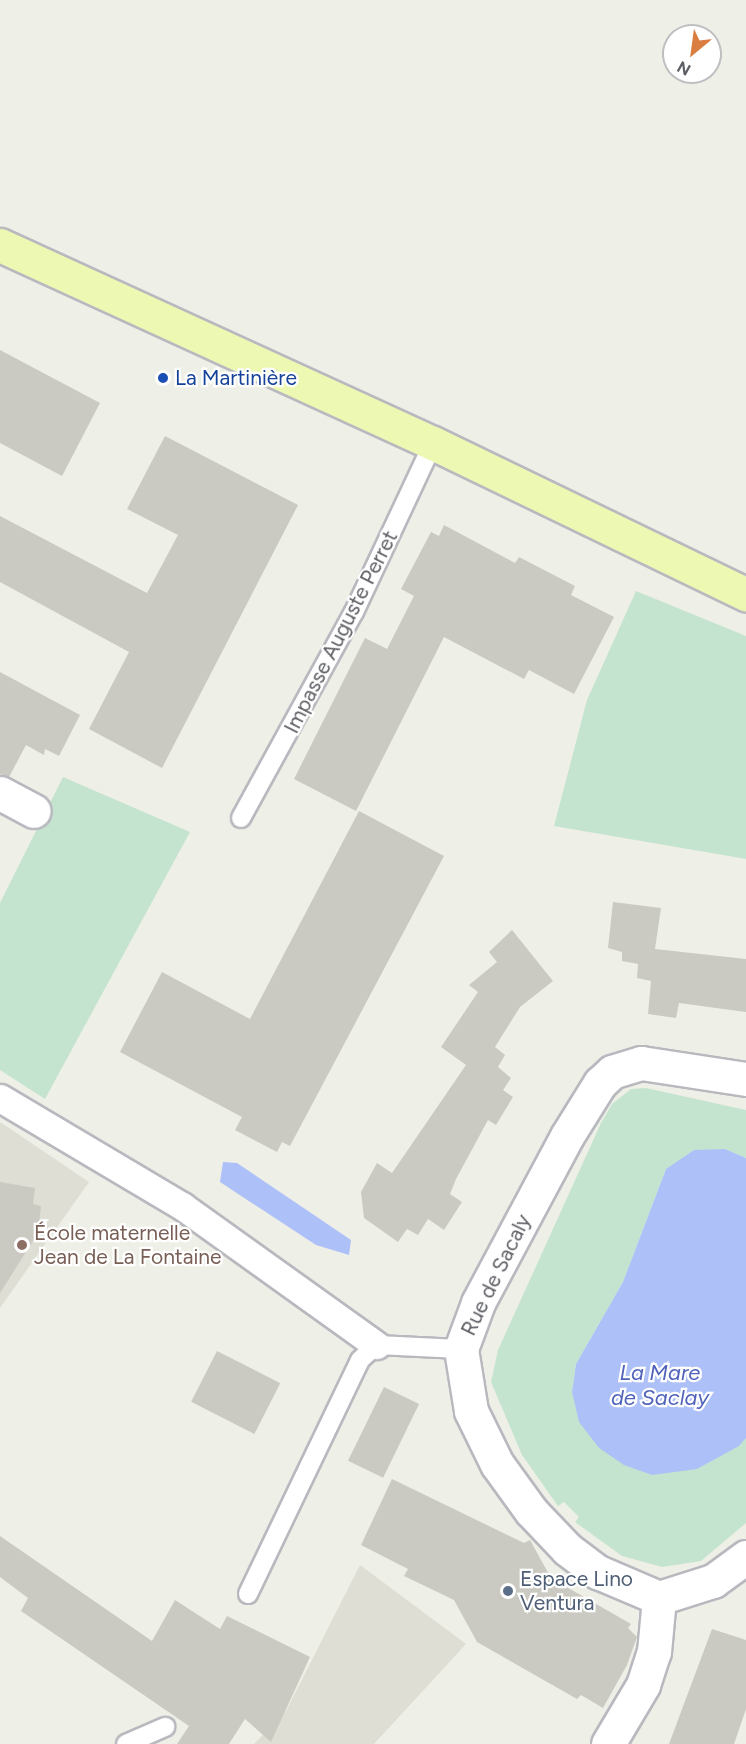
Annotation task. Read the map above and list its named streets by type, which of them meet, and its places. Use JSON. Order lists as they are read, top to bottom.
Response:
{
  "streets": {
    "street": ["Rue de Sacaly"],
    "lane": ["Impasse Auguste Perret"]
  },
  "water": ["La Mare de Saclay"],
  "places": ["La Martinière", "École maternelle Jean de La Fontaine", "Espace Lino Ventura"],
  "north": "bottom left"
}
